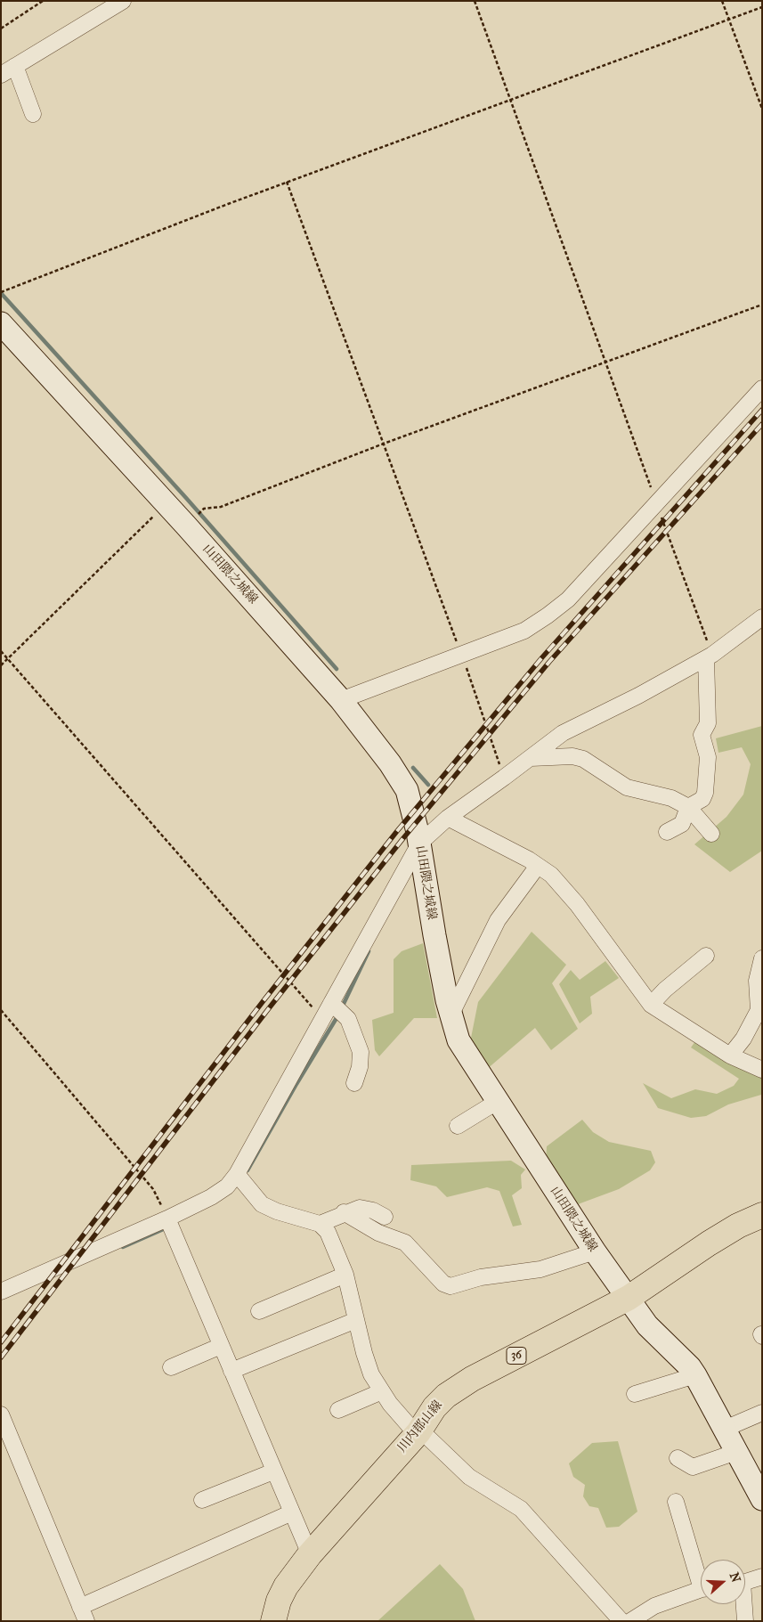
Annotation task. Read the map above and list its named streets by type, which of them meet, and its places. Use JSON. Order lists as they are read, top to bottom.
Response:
{
  "streets": {
    "main road": ["山田隈之城線", "36", "川内郡山線"]
  },
  "crossings": [
    ["山田隈之城線", "川内郡山線"]
  ],
  "north": "right"
}
